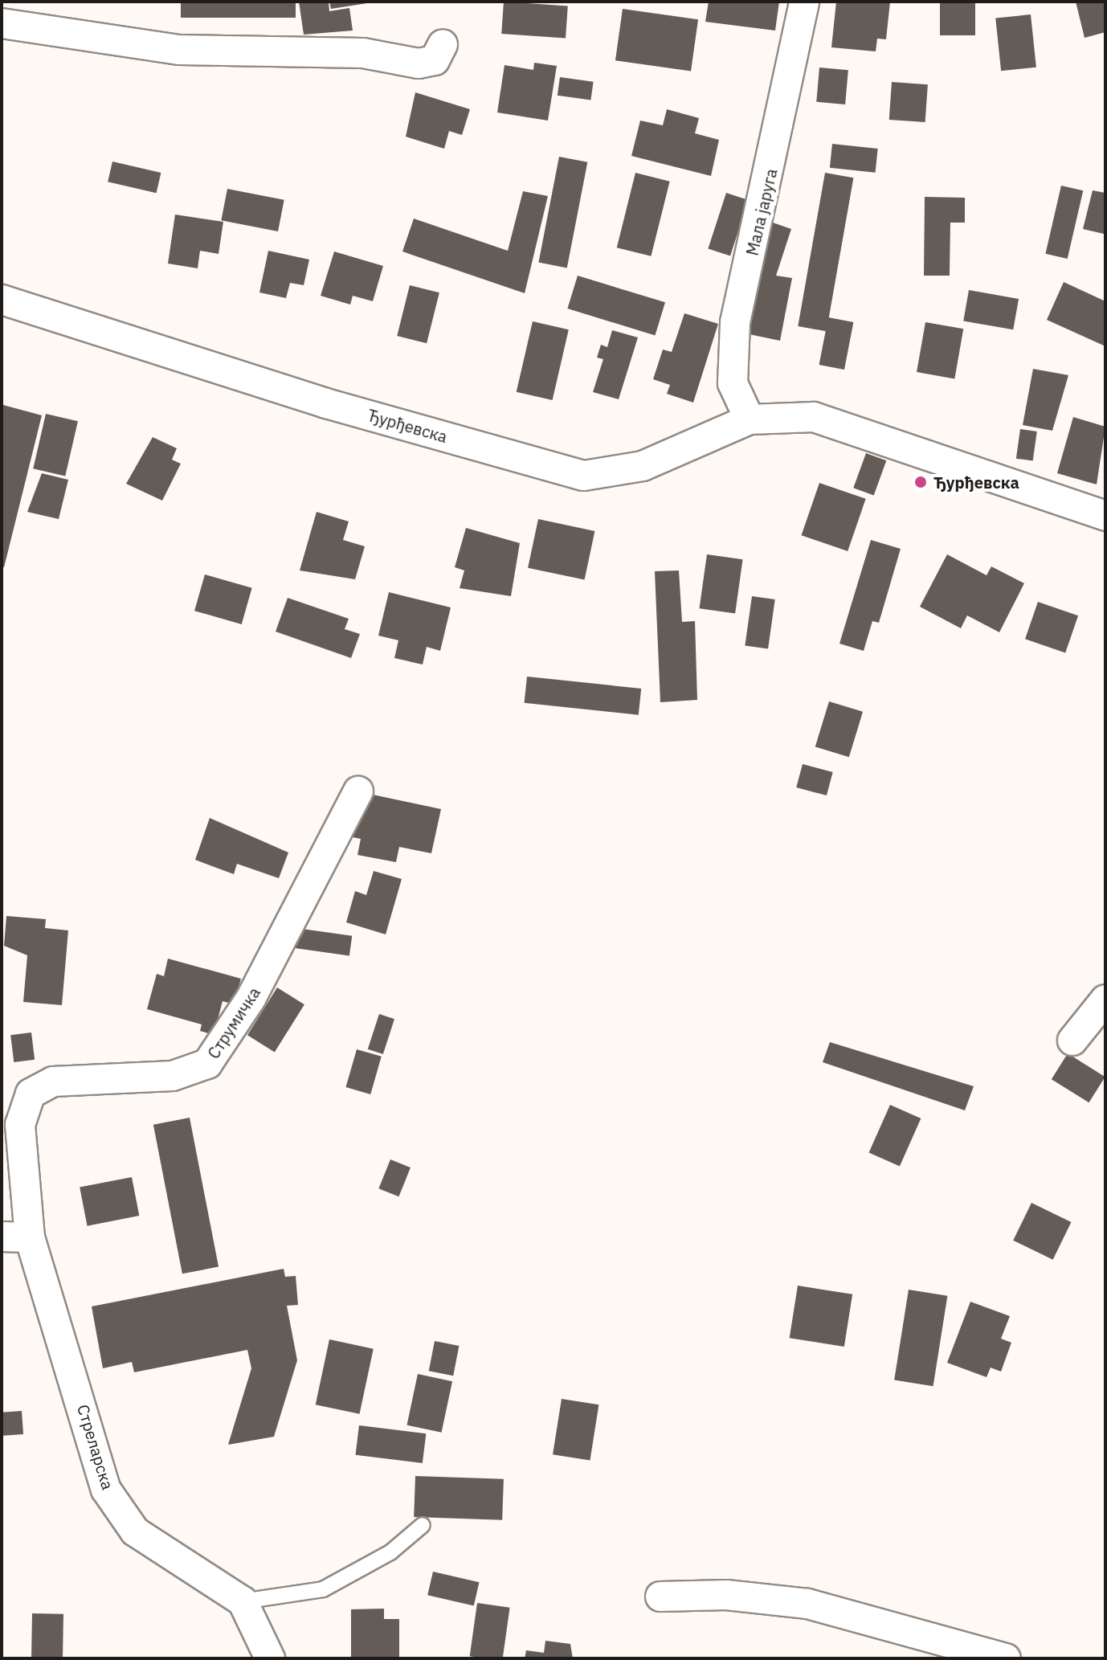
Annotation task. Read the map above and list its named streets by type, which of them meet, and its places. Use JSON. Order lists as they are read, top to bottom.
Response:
{
  "streets": {
    "street": [
      "Мала јаруга",
      "Ђурђевска",
      "Струмичка",
      "Стреларска"
    ]
  },
  "crossings": [
    ["Мала јаруга", "Ђурђевска"],
    ["Струмичка", "Стреларска"]
  ],
  "places": ["Ђурђевска"]
}
